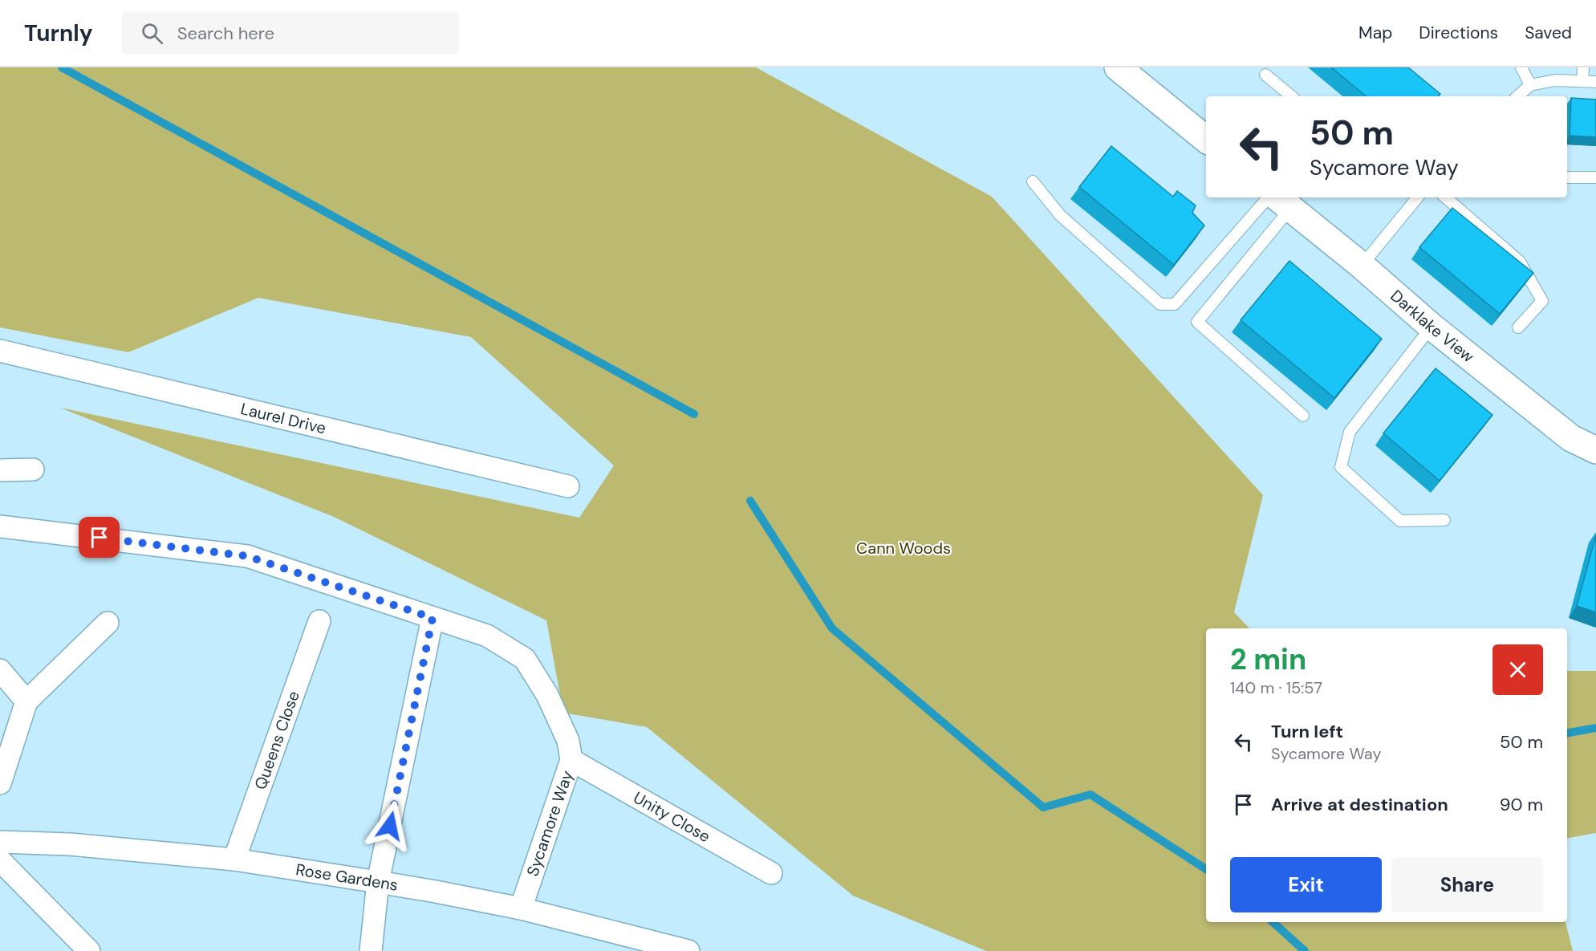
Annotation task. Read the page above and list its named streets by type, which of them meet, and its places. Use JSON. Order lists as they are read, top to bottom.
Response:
{
  "streets": {
    "street": [
      "Darklake View",
      "Laurel Drive",
      "Queens Close",
      "Unity Close",
      "Sycamore Way",
      "Rose Gardens"
    ]
  },
  "crossings": [
    ["Queens Close", "Rose Gardens"],
    ["Unity Close", "Sycamore Way"],
    ["Sycamore Way", "Rose Gardens"]
  ],
  "parks": ["Cann Woods"],
  "page": {
    "header": "Turnly",
    "search": "Search here",
    "nav": ["Map", "Directions", "Saved"],
    "turn": ["50 m", "Sycamore Way"],
    "heading": ["2 min", "140 m · 15:57"],
    "list": [
      {
        "name": "Turn left",
        "note": "Sycamore Way",
        "value": "50 m"
      },
      {
        "name": "Arrive at destination",
        "value": "90 m"
      }
    ],
    "buttons": ["Exit", "Share"]
  }
}
